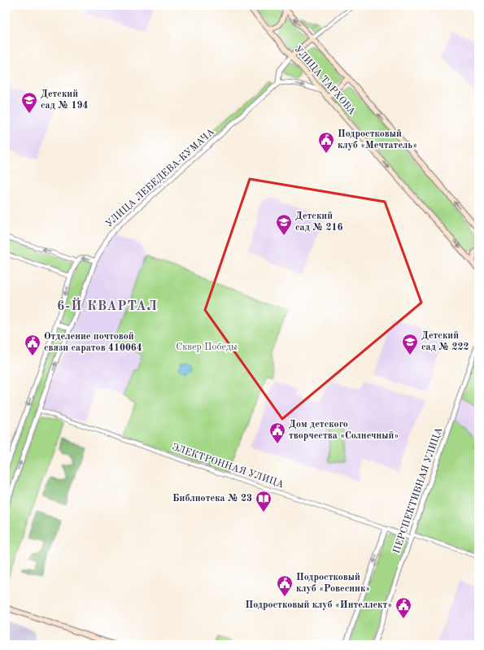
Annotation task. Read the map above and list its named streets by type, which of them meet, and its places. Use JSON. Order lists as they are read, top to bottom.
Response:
{
  "streets": {
    "main road": ["УЛИЦА ТАРХОВА"],
    "street": ["УЛИЦА ЛЕБЕДЕВА-КУМАЧА", "ЭЛЕКТРОННАЯ УЛИЦА", "ПЕРСПЕКТИВНАЯ УЛИЦА"]
  },
  "crossings": [
    ["УЛИЦА ЛЕБЕДЕВА-КУМАЧА", "ЭЛЕКТРОННАЯ УЛИЦА"],
    ["ЭЛЕКТРОННАЯ УЛИЦА", "ПЕРСПЕКТИВНАЯ УЛИЦА"]
  ],
  "districts": ["6-Й КВАРТАЛ"],
  "parks": ["Сквер Победы"],
  "places": {
    "school or university": ["Детский сад № 194", "Детский сад № 216", "Детский сад № 222"],
    "public building": [
      "Подростковый клуб «Мечтатель»",
      "Отделение почтовой связи саратов 410064",
      "Дом детского творчества «Солнечный»",
      "Подростковый клуб «Ровесник»",
      "Подростковый клуб «Интеллект»"
    ],
    "library": ["Библиотека № 23"]
  }
}
